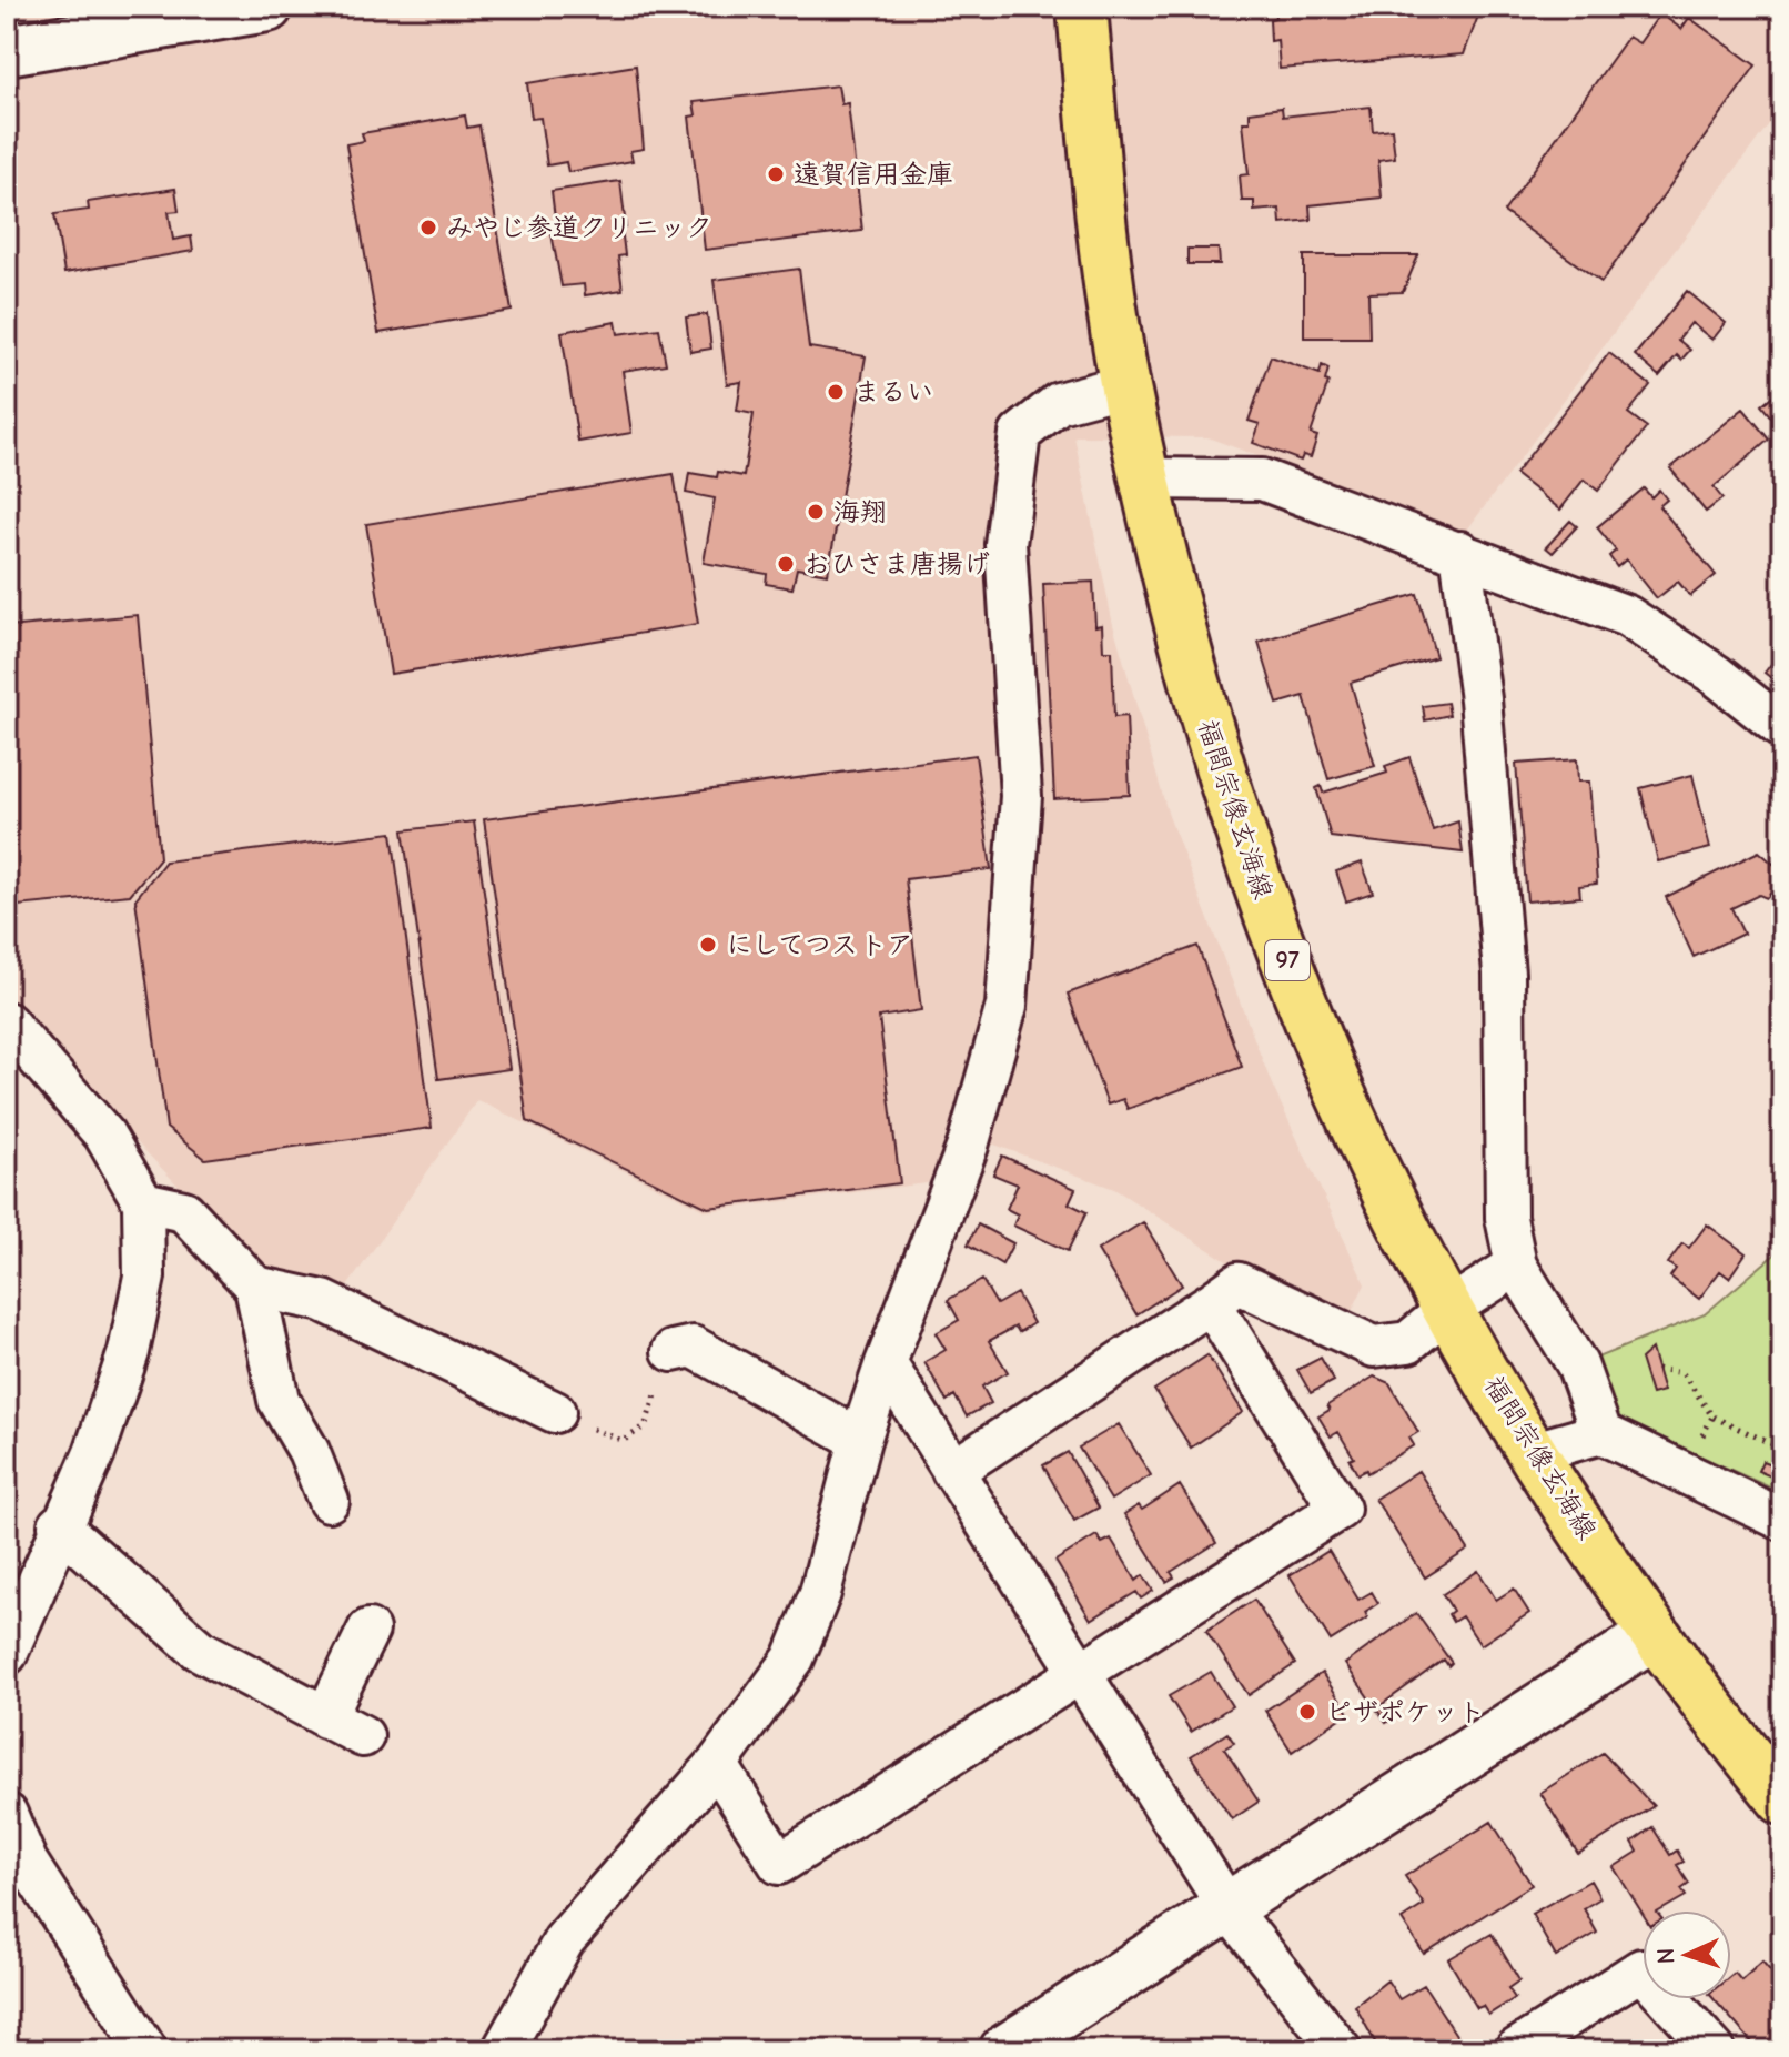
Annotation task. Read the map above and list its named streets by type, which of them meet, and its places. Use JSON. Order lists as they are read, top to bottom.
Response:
{
  "streets": {
    "main road": ["福間宗像玄海線", "97"]
  },
  "places": [
    "遠賀信用金庫",
    "みやじ参道クリニック",
    "まるい",
    "海翔",
    "おひさま唐揚げ",
    "にしてつストア",
    "ピザポケット"
  ],
  "north": "left"
}
